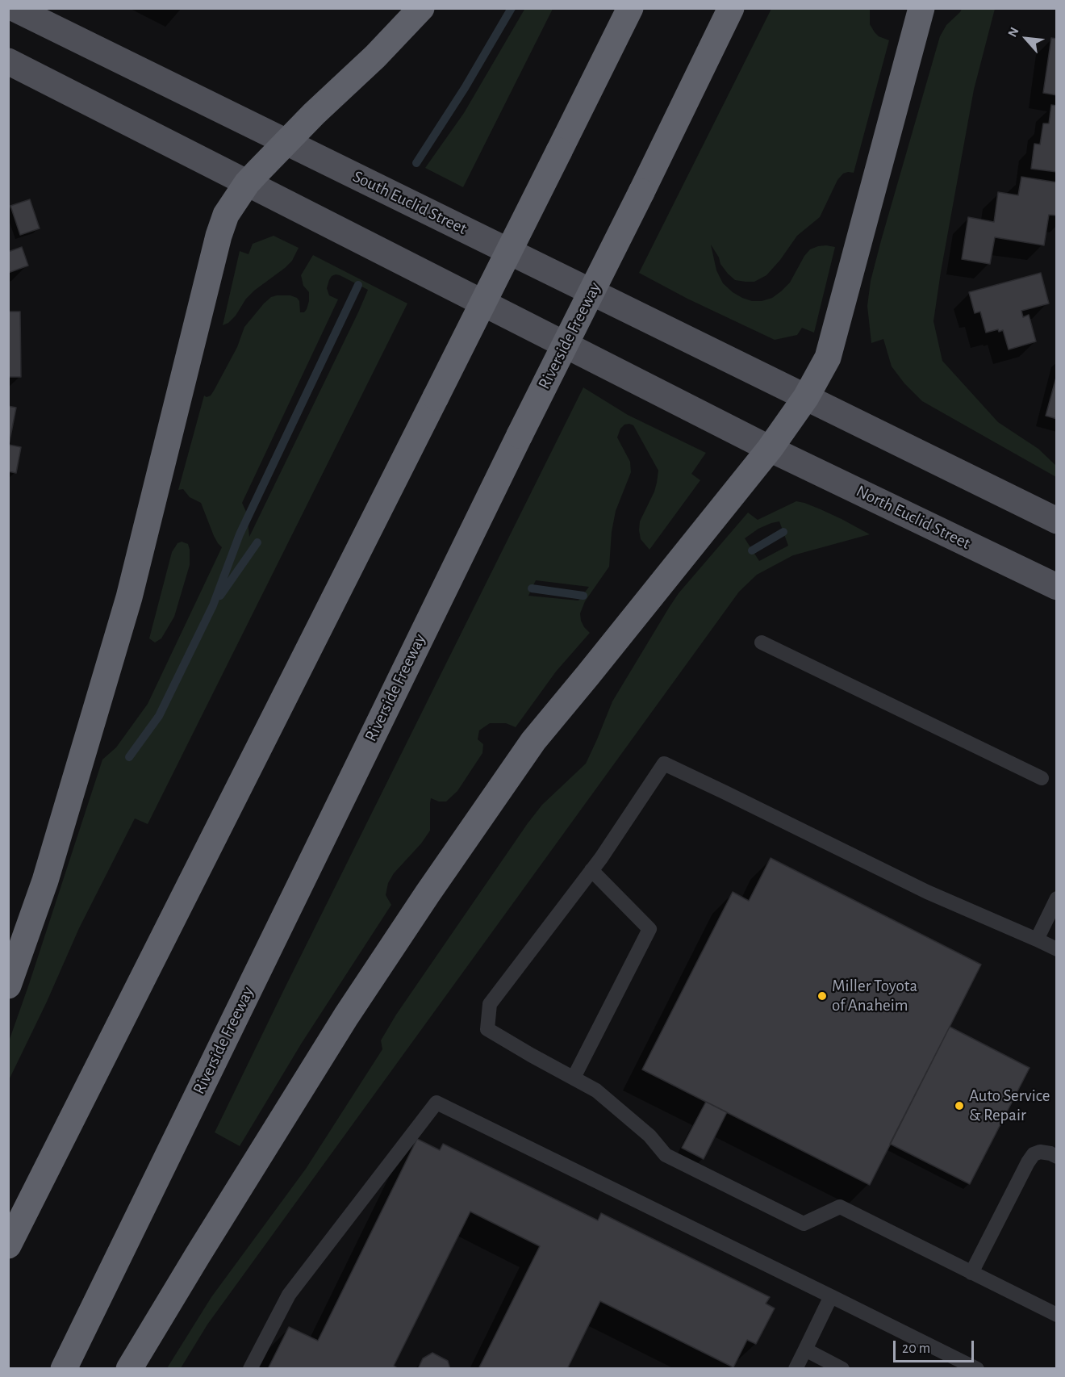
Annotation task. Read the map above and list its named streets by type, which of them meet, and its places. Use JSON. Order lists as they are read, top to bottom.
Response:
{
  "streets": {
    "highway": ["Riverside Freeway"],
    "main road": ["South Euclid Street", "North Euclid Street"]
  },
  "places": ["Miller Toyota of Anaheim", "Auto Service & Repair"],
  "scale_bar": "20 m",
  "north": "top left"
}
